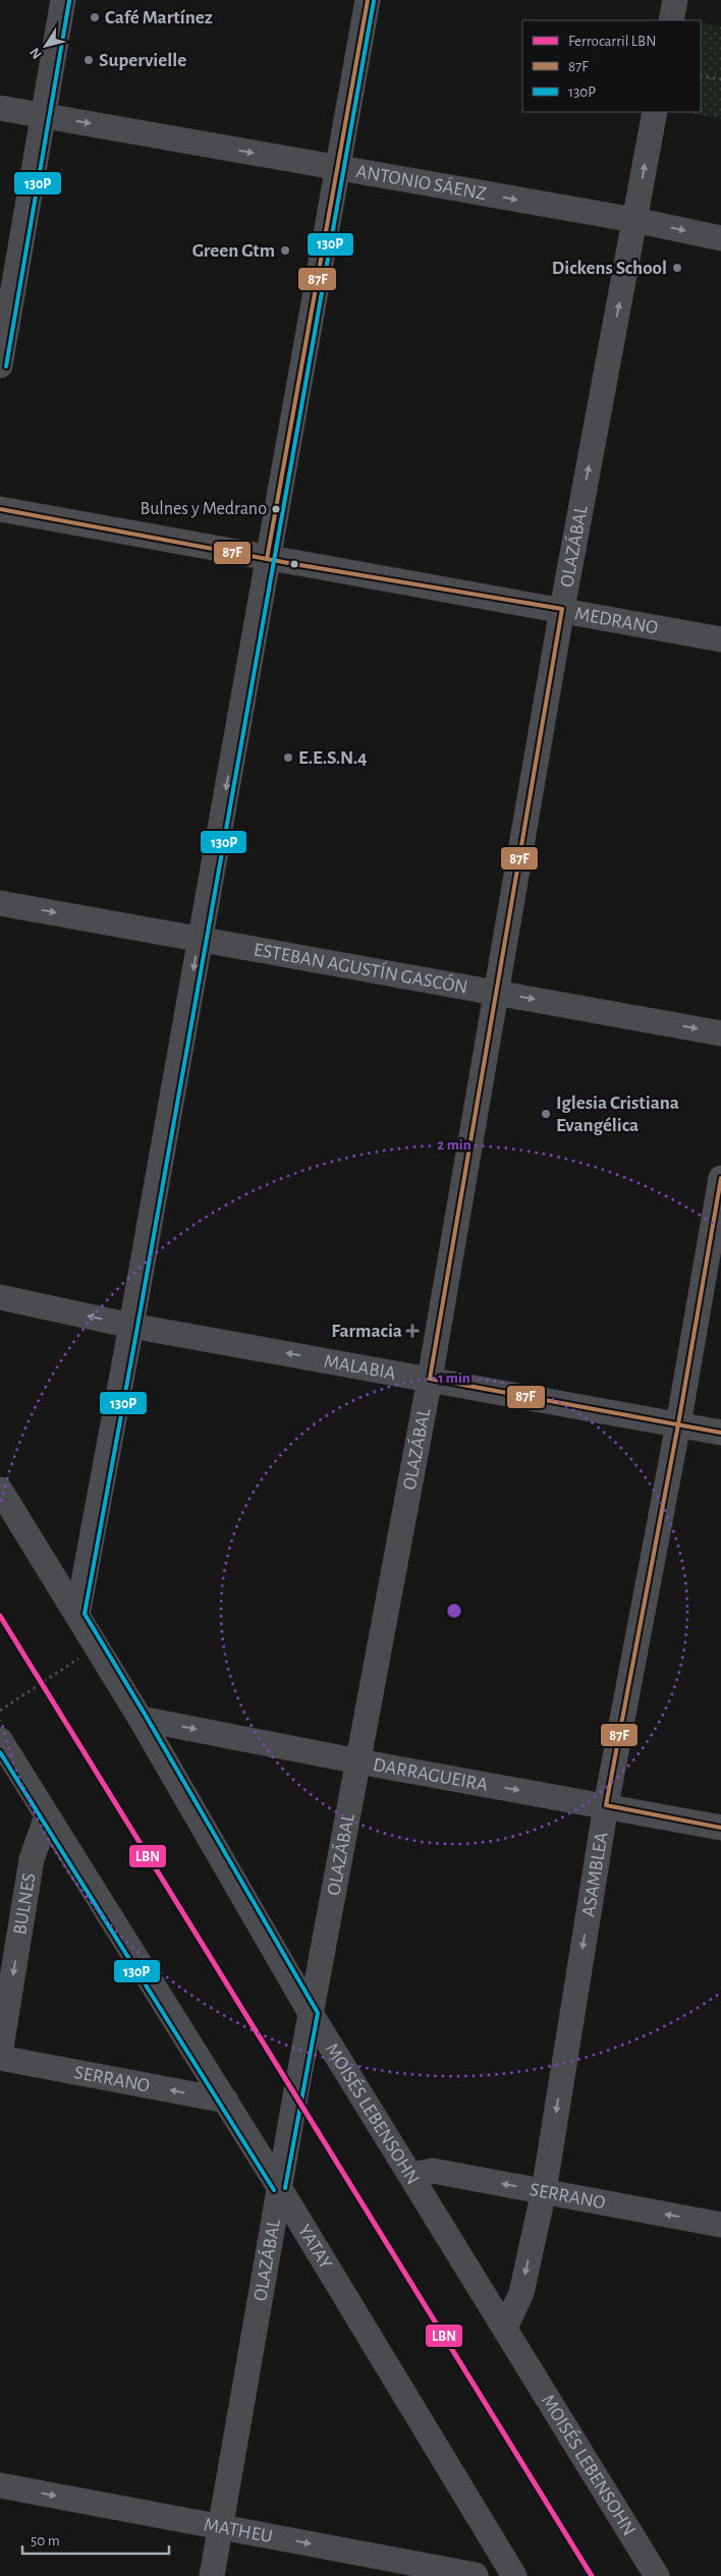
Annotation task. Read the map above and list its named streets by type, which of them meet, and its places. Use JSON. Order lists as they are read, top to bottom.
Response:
{
  "streets": {
    "street": [
      "ANTONIO SÁENZ",
      "OLAZÁBAL",
      "MEDRANO",
      "ESTEBAN AGUSTÍN GASCÓN",
      "MALABIA",
      "DARRAGUEIRA",
      "ASAMBLEA",
      "BULNES",
      "SERRANO",
      "MOISÉS LEBENSOHN",
      "YATAY",
      "MATHEU"
    ]
  },
  "crossings": [
    ["ANTONIO SÁENZ", "OLAZÁBAL"],
    ["OLAZÁBAL", "MEDRANO"],
    ["OLAZÁBAL", "ESTEBAN AGUSTÍN GASCÓN"],
    ["OLAZÁBAL", "MALABIA"],
    ["OLAZÁBAL", "DARRAGUEIRA"],
    ["OLAZÁBAL", "MOISÉS LEBENSOHN"],
    ["OLAZÁBAL", "YATAY"],
    ["OLAZÁBAL", "MATHEU"],
    ["MALABIA", "ASAMBLEA"],
    ["DARRAGUEIRA", "ASAMBLEA"],
    ["DARRAGUEIRA", "MOISÉS LEBENSOHN"],
    ["ASAMBLEA", "SERRANO"],
    ["ASAMBLEA", "MOISÉS LEBENSOHN"],
    ["BULNES", "YATAY"],
    ["SERRANO", "MOISÉS LEBENSOHN"],
    ["SERRANO", "YATAY"]
  ],
  "one_way": [
    "ANTONIO SÁENZ",
    "ESTEBAN AGUSTÍN GASCÓN",
    "MALABIA",
    "DARRAGUEIRA",
    "ASAMBLEA",
    "BULNES",
    "SERRANO",
    "MATHEU"
  ],
  "places": {
    "other": [
      "Café Martínez",
      "Supervielle",
      "Green Gtm",
      "Dickens School",
      "Bulnes y Medrano",
      "E.E.S.N.4",
      "Iglesia Cristiana Evangélica"
    ],
    "health": ["Farmacia"]
  },
  "lines": ["transit line 87F", "transit line 130P", "rail line LBN"],
  "legend": ["Ferrocarril LBN", "87F", "130P"],
  "scale_bar": "50 m",
  "north": "bottom left",
  "rings": ["2 min", "1 min"]
}
